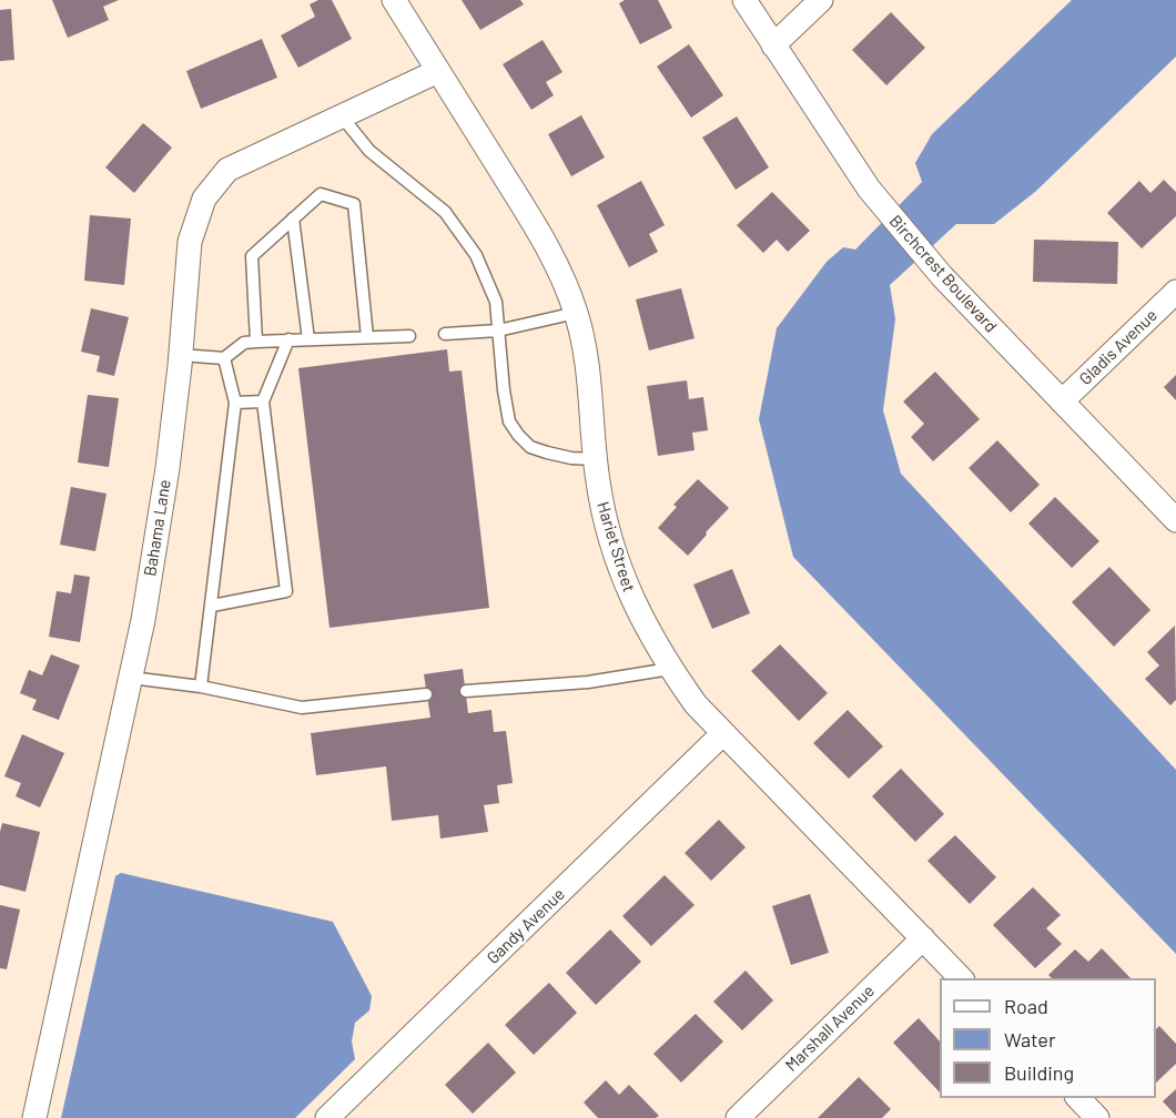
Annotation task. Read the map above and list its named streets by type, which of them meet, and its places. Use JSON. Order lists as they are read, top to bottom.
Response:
{
  "streets": {
    "street": [
      "Birchcrest Boulevard",
      "Gladis Avenue",
      "Bahama Lane",
      "Hariet Street",
      "Gandy Avenue",
      "Marshall Avenue"
    ]
  },
  "crossings": [
    ["Birchcrest Boulevard", "Gladis Avenue"],
    ["Bahama Lane", "Hariet Street"],
    ["Hariet Street", "Gandy Avenue"],
    ["Hariet Street", "Marshall Avenue"]
  ],
  "legend": ["Road", "Water", "Building"]
}
